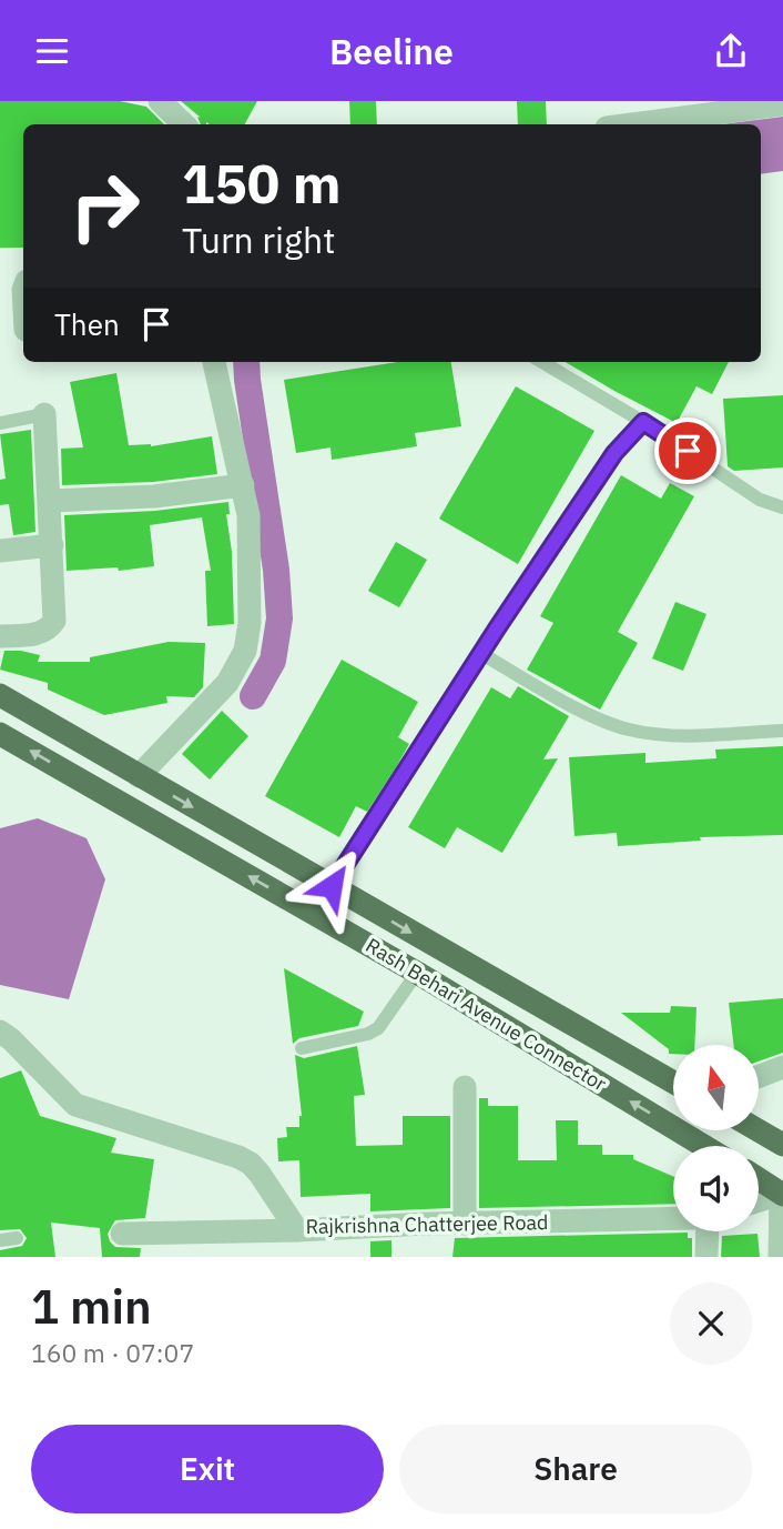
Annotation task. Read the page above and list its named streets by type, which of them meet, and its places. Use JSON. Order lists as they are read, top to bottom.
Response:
{
  "streets": {
    "main road": ["Rash Behari Avenue Connector"],
    "street": ["Rajkrishna Chatterjee Road"]
  },
  "north": "top",
  "page": {
    "header": "Beeline",
    "turn": ["150 m", "Turn right"],
    "then": "Then",
    "heading": ["1 min", "160 m · 07:07"],
    "buttons": ["Exit", "Share"]
  }
}
